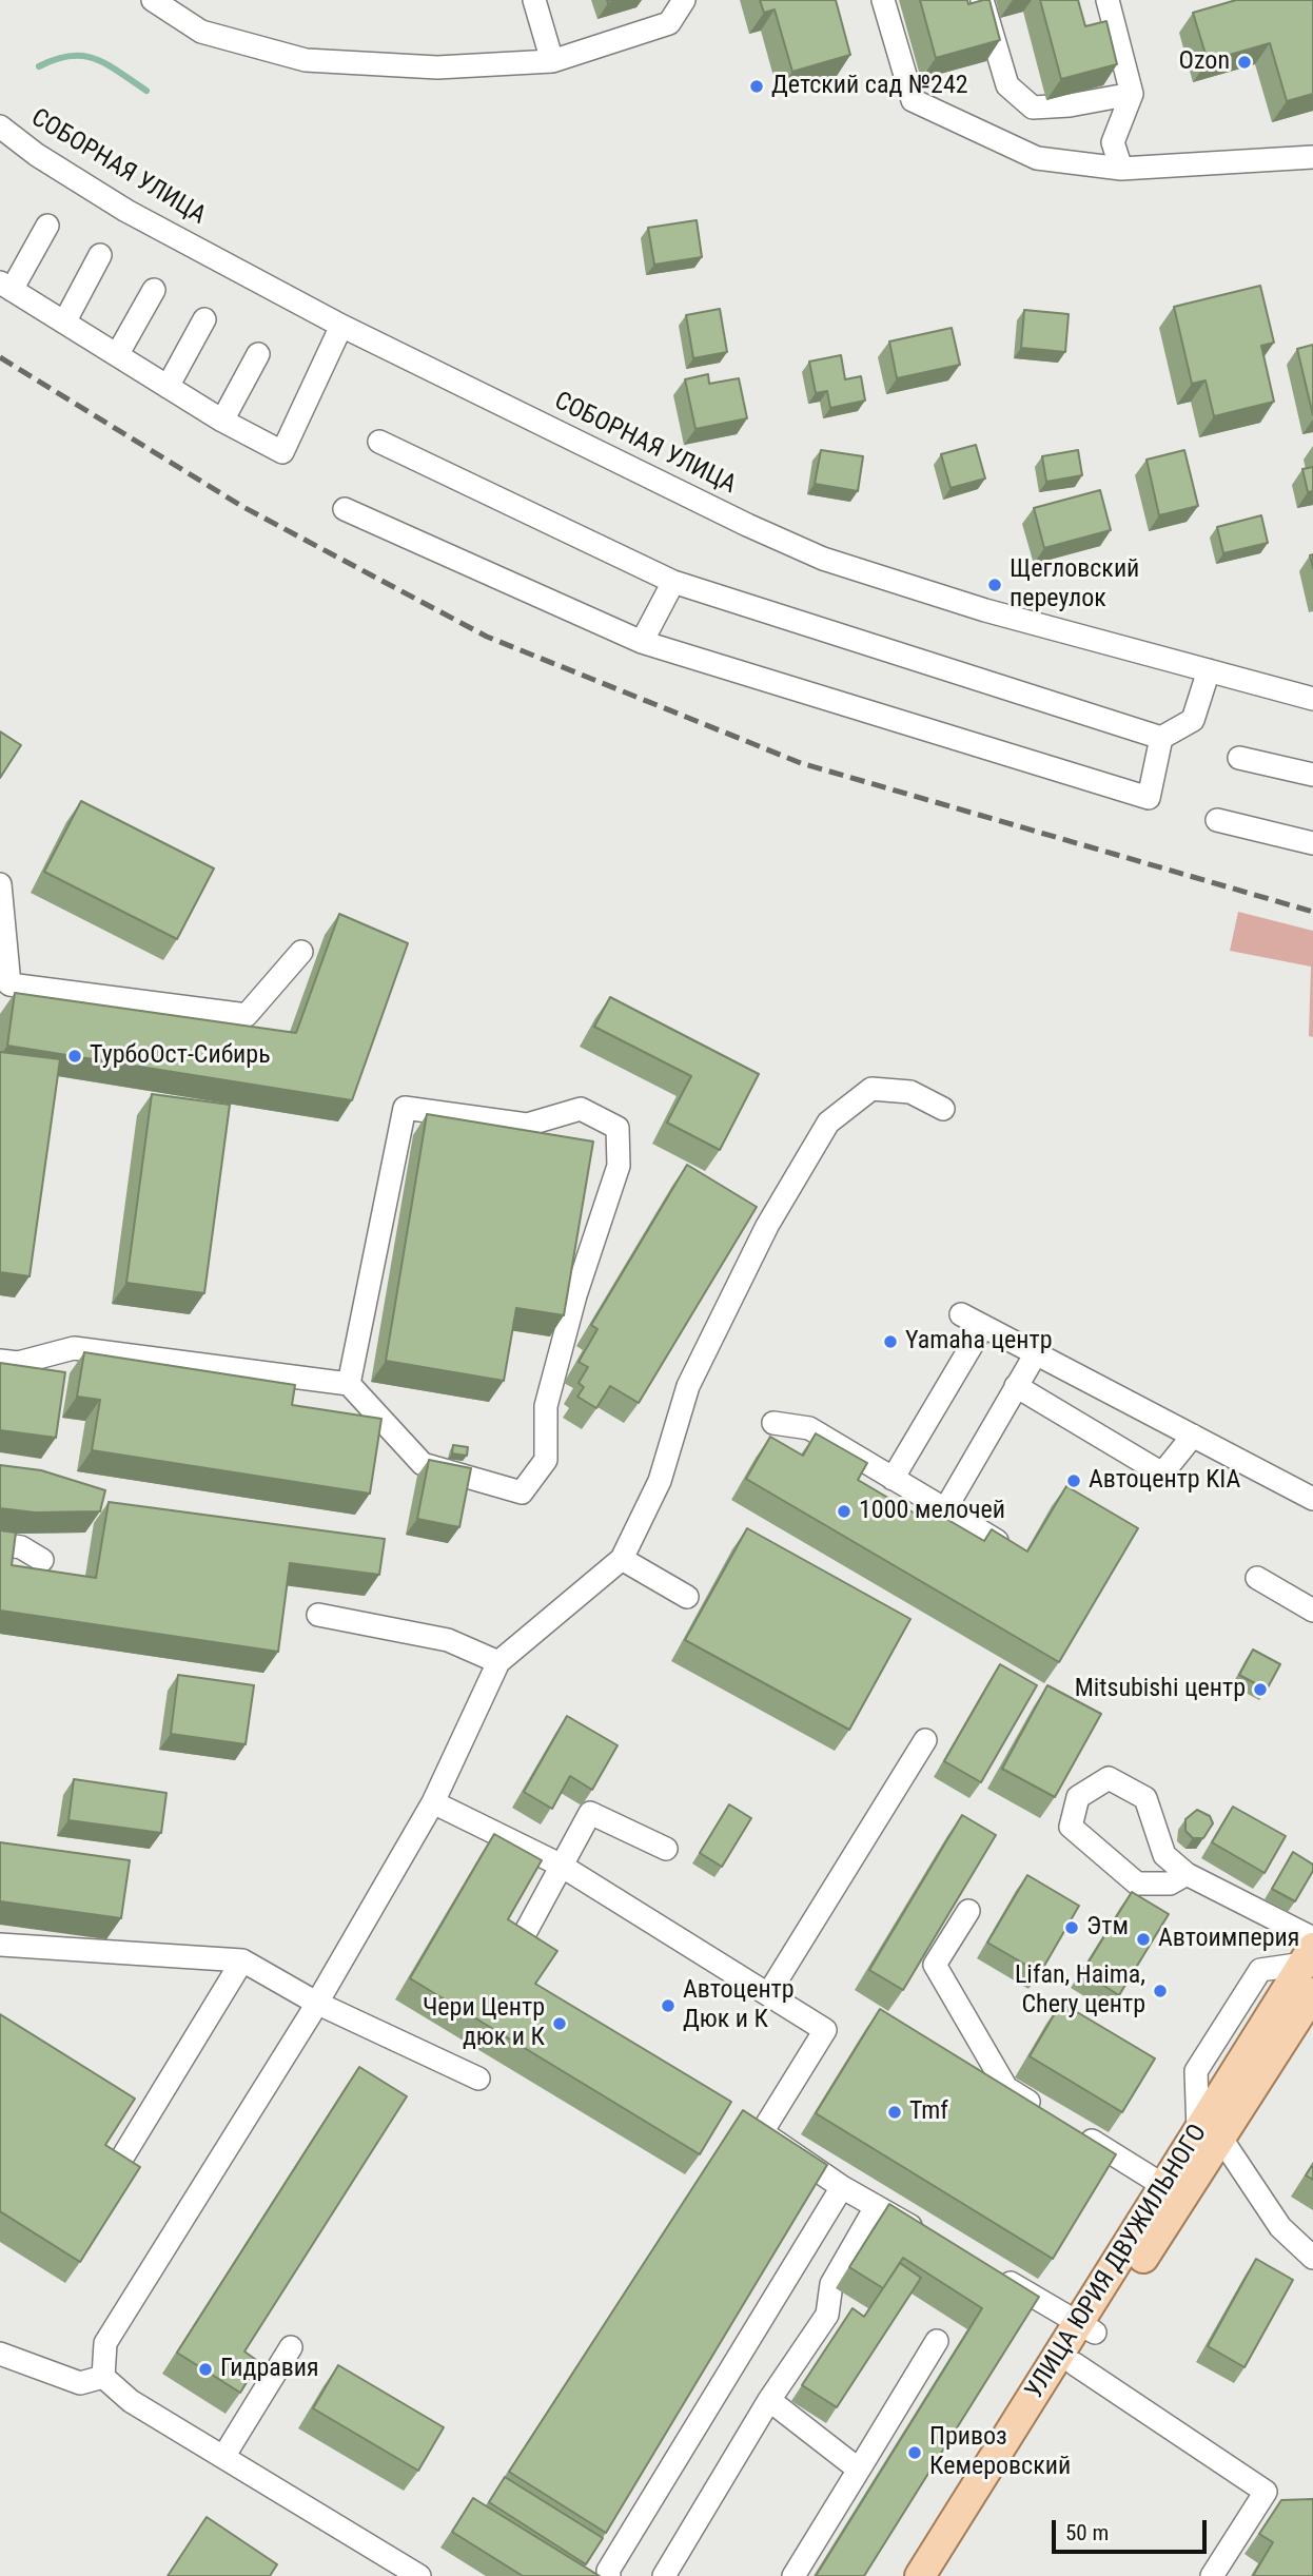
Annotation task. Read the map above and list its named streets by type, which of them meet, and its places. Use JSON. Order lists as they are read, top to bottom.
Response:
{
  "streets": {
    "main road": ["УЛИЦА ЮРИЯ ДВУЖИЛЬНОГО"],
    "street": ["СОБОРНАЯ УЛИЦА"]
  },
  "places": [
    "Ozon",
    "Детский сад №242",
    "Щегловский переулок",
    "ТурбоОст-Сибирь",
    "Yamaha центр",
    "Автоцентр KIA",
    "1000 мелочей",
    "Mitsubishi центр",
    "Этм",
    "Автоимперия",
    "Lifan, Haima, Chery центр",
    "Автоцентр Дюк и К",
    "Чери Центр дюк и К",
    "Tmf",
    "Гидравия",
    "Привоз Кемеровский"
  ],
  "scale_bar": "50 m"
}
